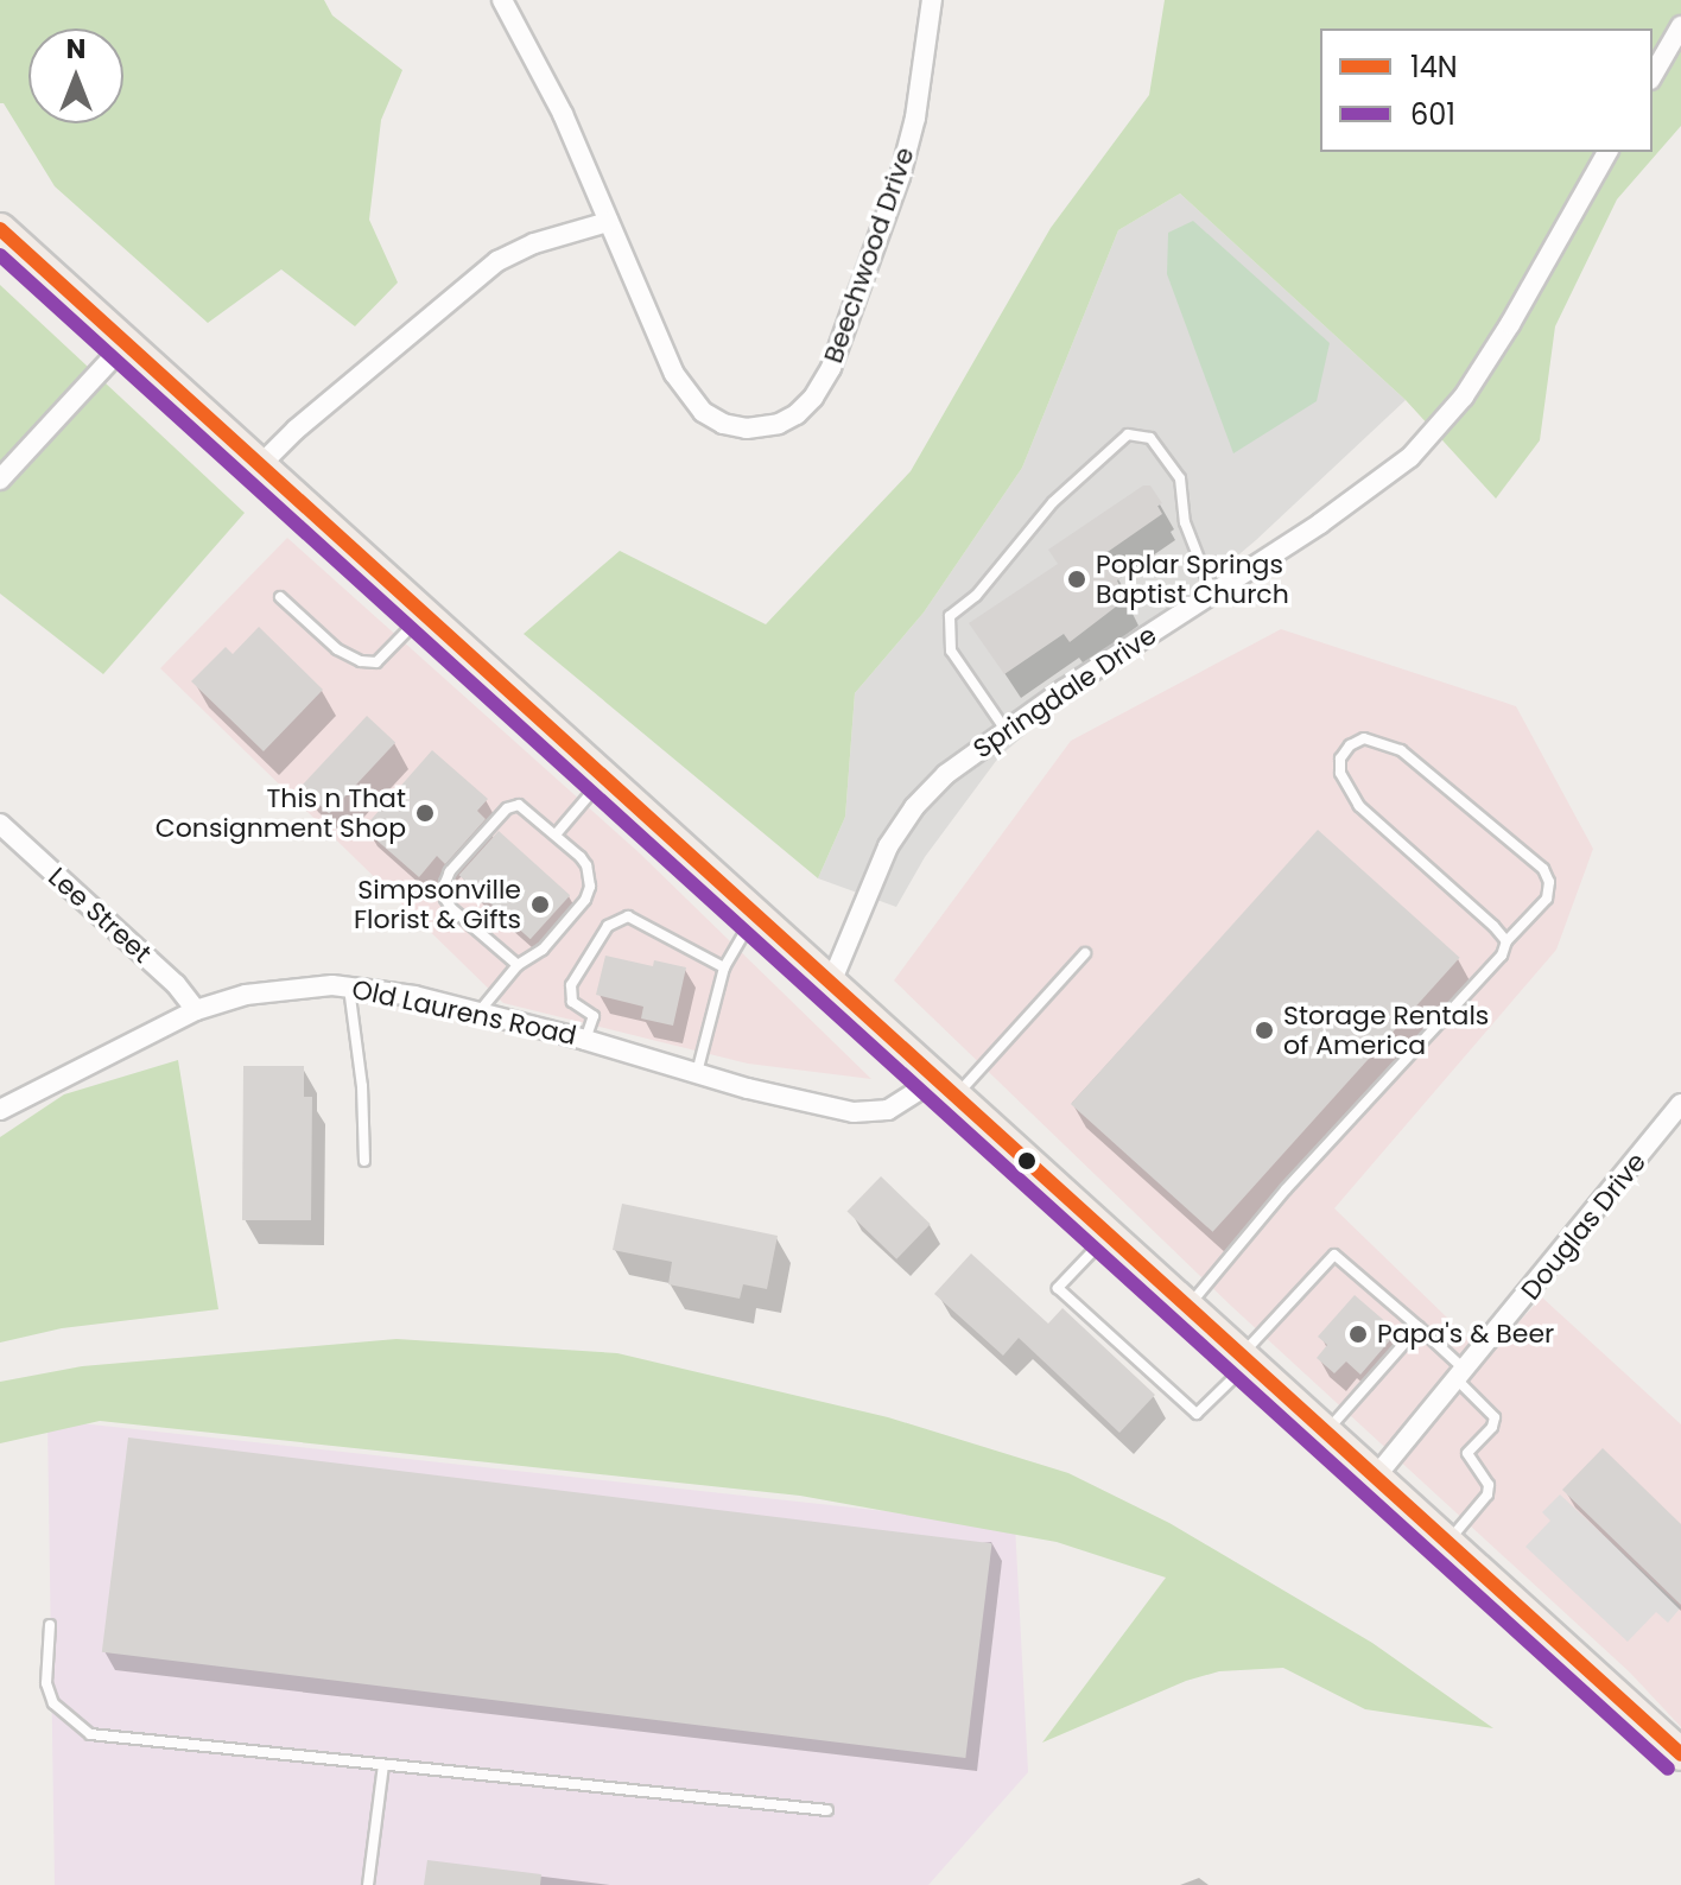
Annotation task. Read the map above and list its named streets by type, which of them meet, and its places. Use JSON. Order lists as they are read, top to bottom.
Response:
{
  "streets": {
    "street": [
      "Beechwood Drive",
      "Springdale Drive",
      "Lee Street",
      "Old Laurens Road",
      "Douglas Drive"
    ]
  },
  "crossings": [
    ["Lee Street", "Old Laurens Road"]
  ],
  "places": [
    "Poplar Springs Baptist Church",
    "This n That Consignment Shop",
    "Simpsonville Florist & Gifts",
    "Storage Rentals of America",
    "Papa's & Beer"
  ],
  "lines": ["transit line 14N", "transit line 601"],
  "legend": ["14N", "601"],
  "north": "top"
}
